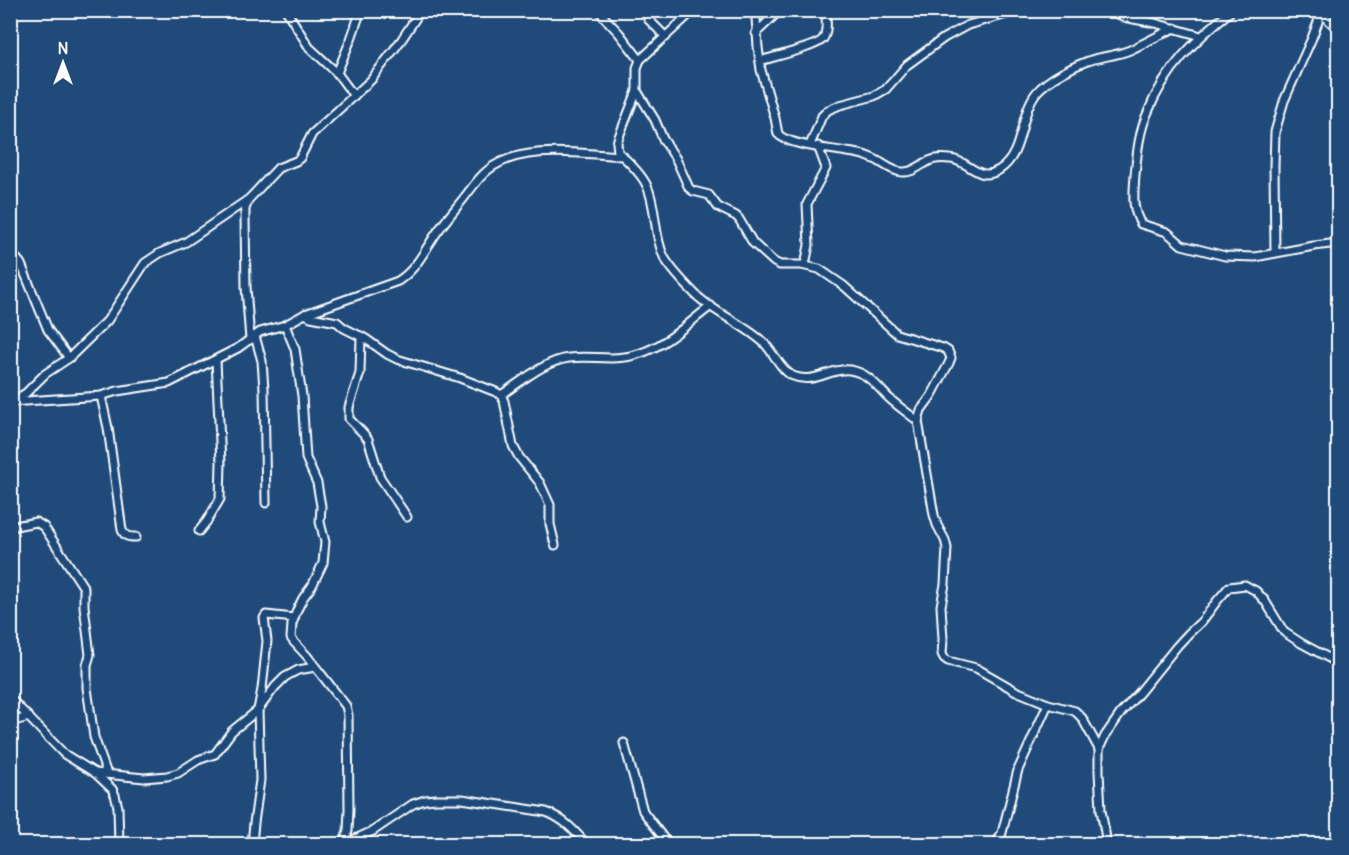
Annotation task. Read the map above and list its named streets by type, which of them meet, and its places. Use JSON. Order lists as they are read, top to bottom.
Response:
{
  "north": "top"
}
